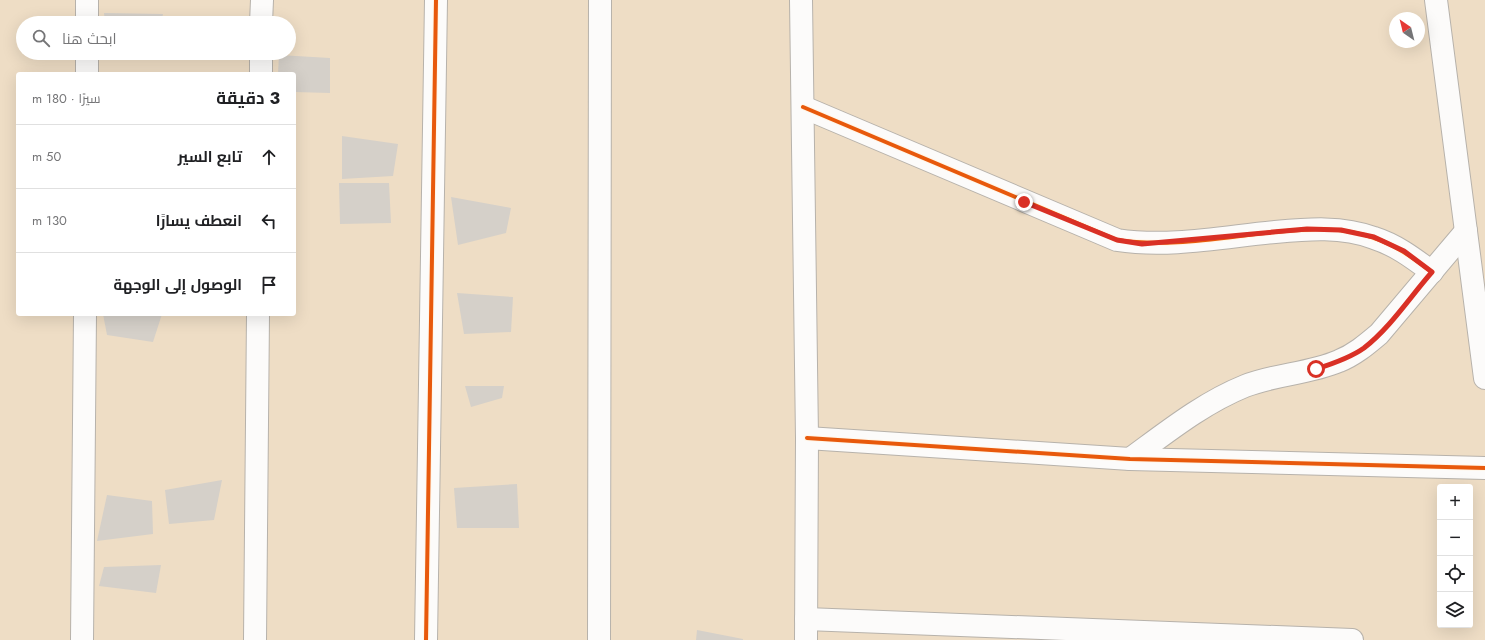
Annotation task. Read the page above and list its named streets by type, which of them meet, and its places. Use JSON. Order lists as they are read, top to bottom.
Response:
{
  "north": "top left",
  "page": {
    "search": "ابحث هنا",
    "heading": ["3 دقيقة", "سيرًا · 180 m"],
    "list": [
      ["تابع السير", "50 m"],
      ["انعطف يسارًا", "130 m"],
      "الوصول إلى الوجهة"
    ],
    "map_buttons": ["+", "−"]
  }
}
